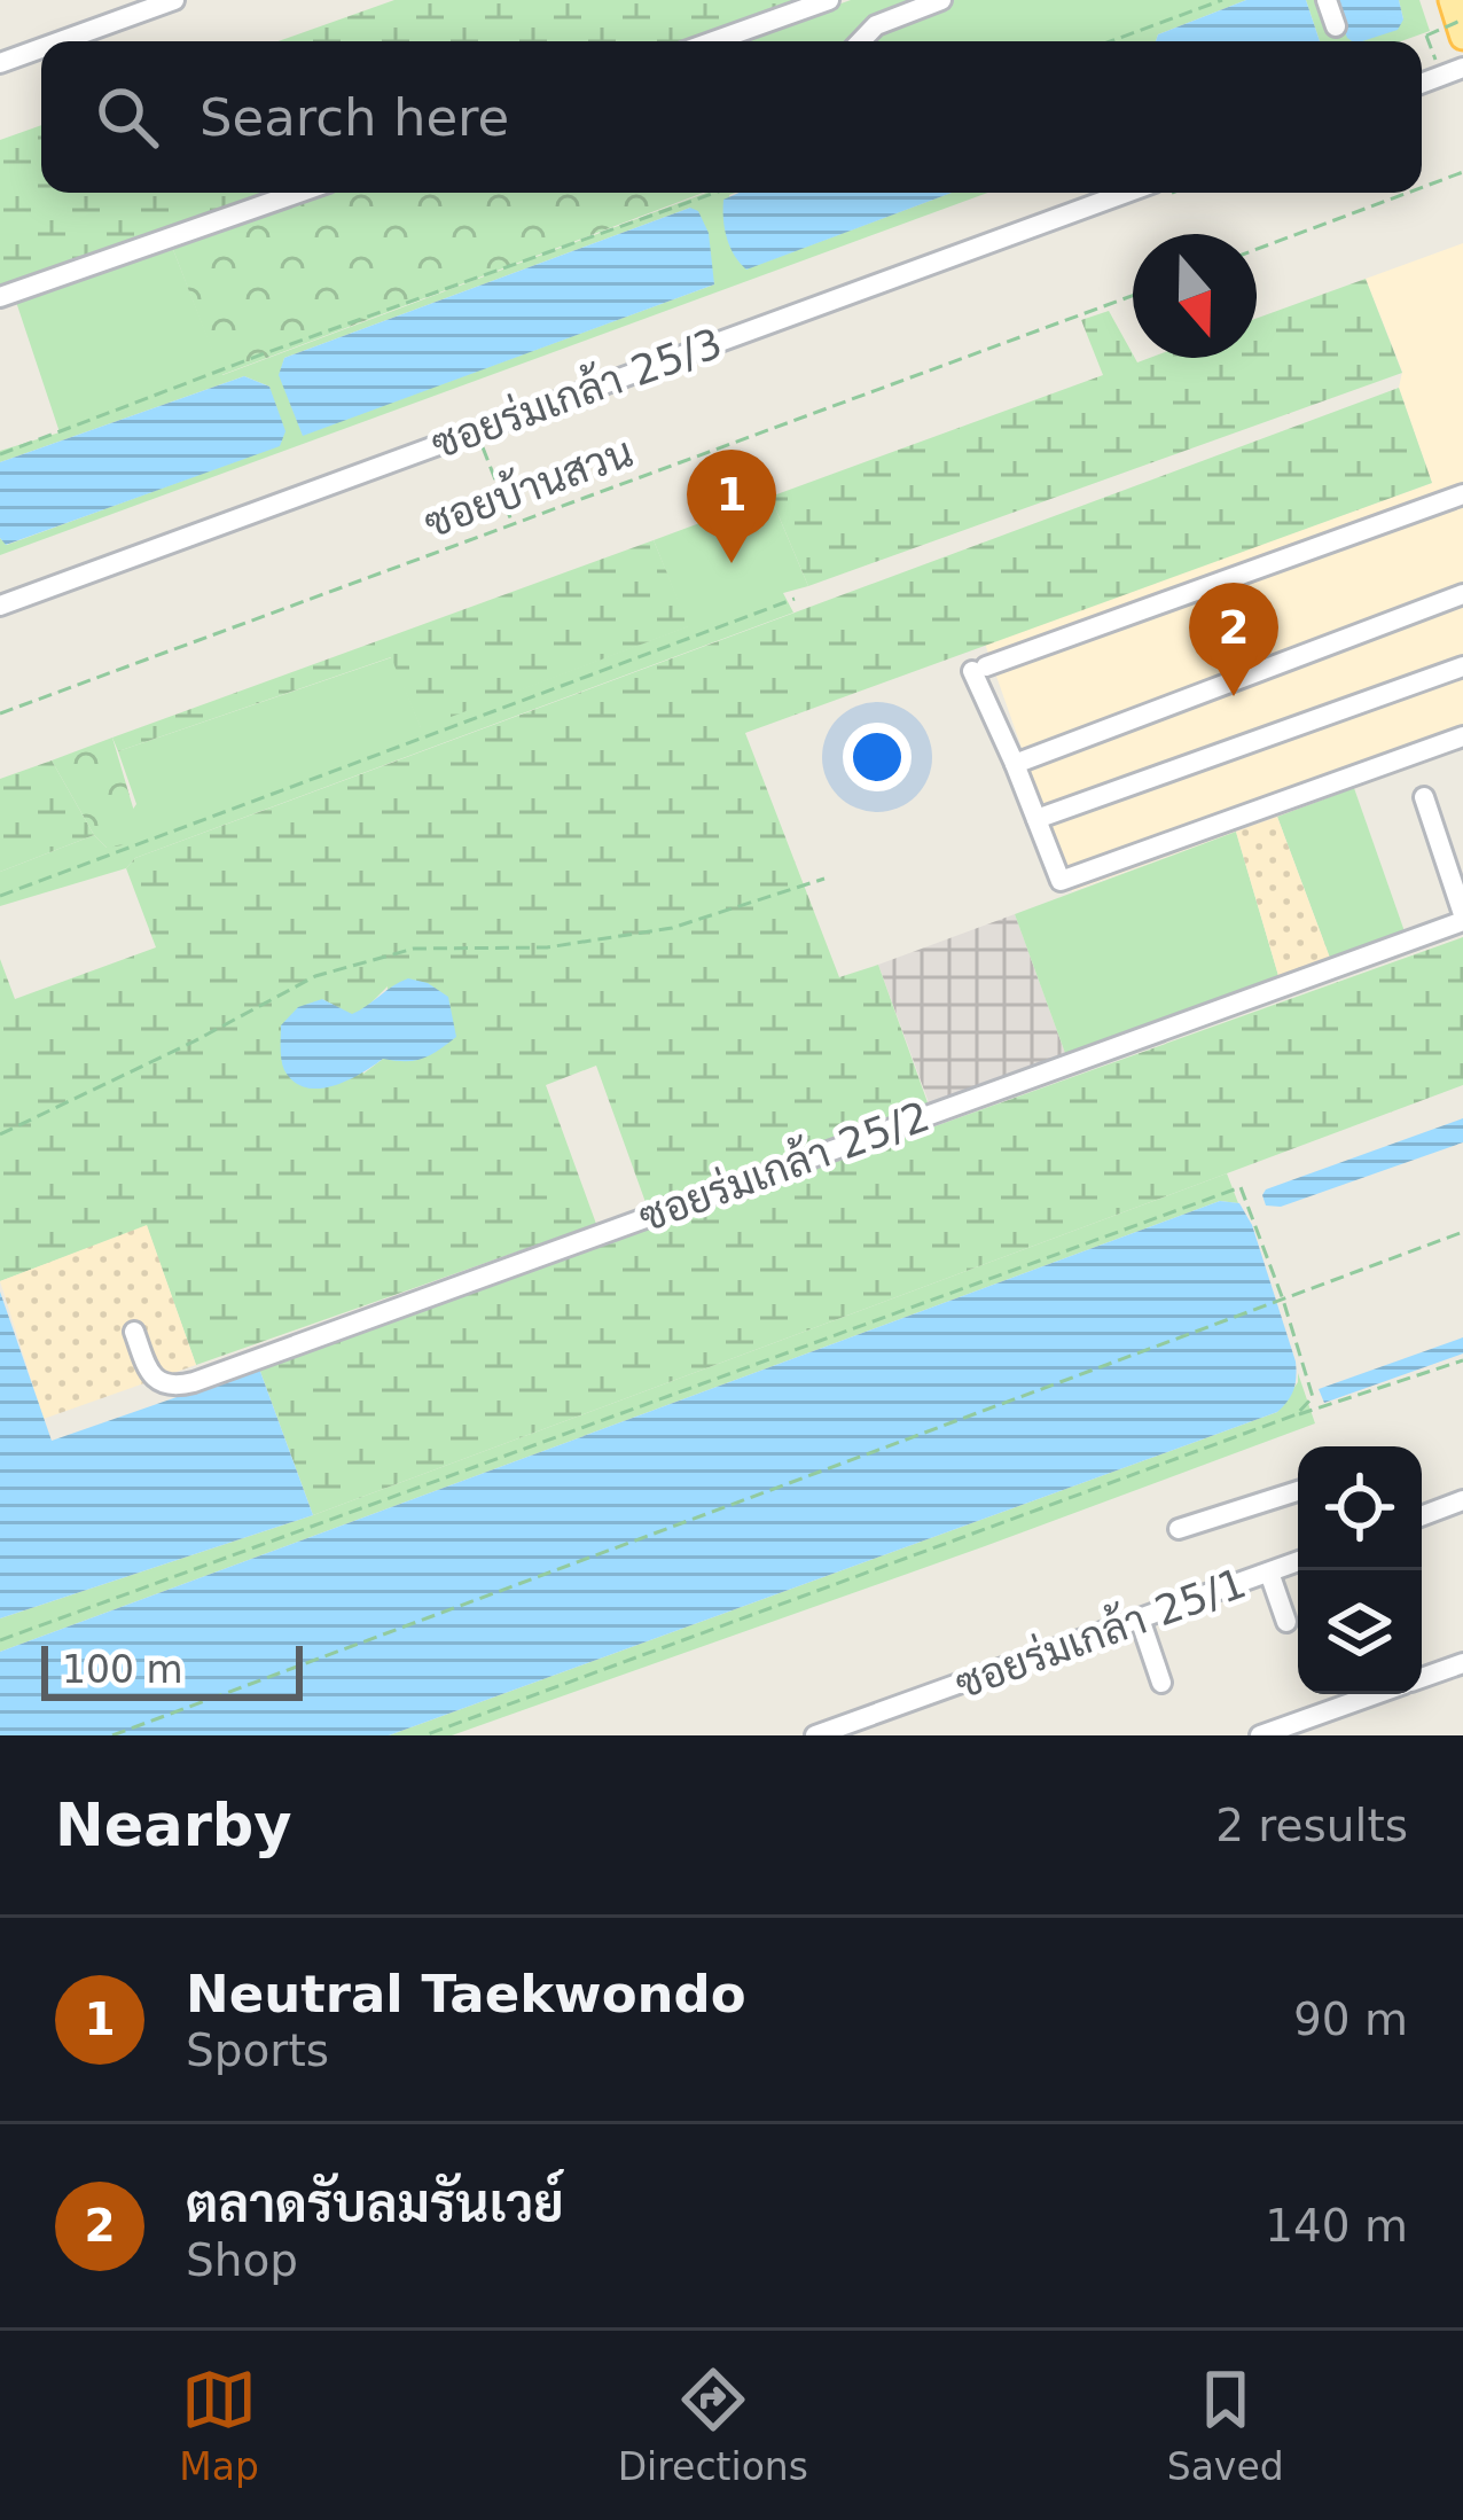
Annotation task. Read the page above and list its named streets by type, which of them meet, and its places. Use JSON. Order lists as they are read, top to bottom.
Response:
{
  "streets": {
    "street": ["ซอยร่มเกล้า 25/3", "ซอยร่มเกล้า 25/2", "ซอยร่มเกล้า 25/1"],
    "path": ["ซอยบ้านสวน"]
  },
  "scale_bar": "100 m",
  "north": "bottom",
  "page": {
    "search": "Search here",
    "pins": ["1", "2"],
    "scale": "100 m",
    "heading": ["Nearby", "2 results"],
    "list": [
      {
        "mark": "1",
        "name": "Neutral Taekwondo",
        "note": "Sports",
        "value": "90 m"
      },
      {
        "mark": "2",
        "name": "ตลาดรับลมรันเวย์",
        "note": "Shop",
        "value": "140 m"
      }
    ],
    "nav": ["Map", "Directions", "Saved"]
  }
}
